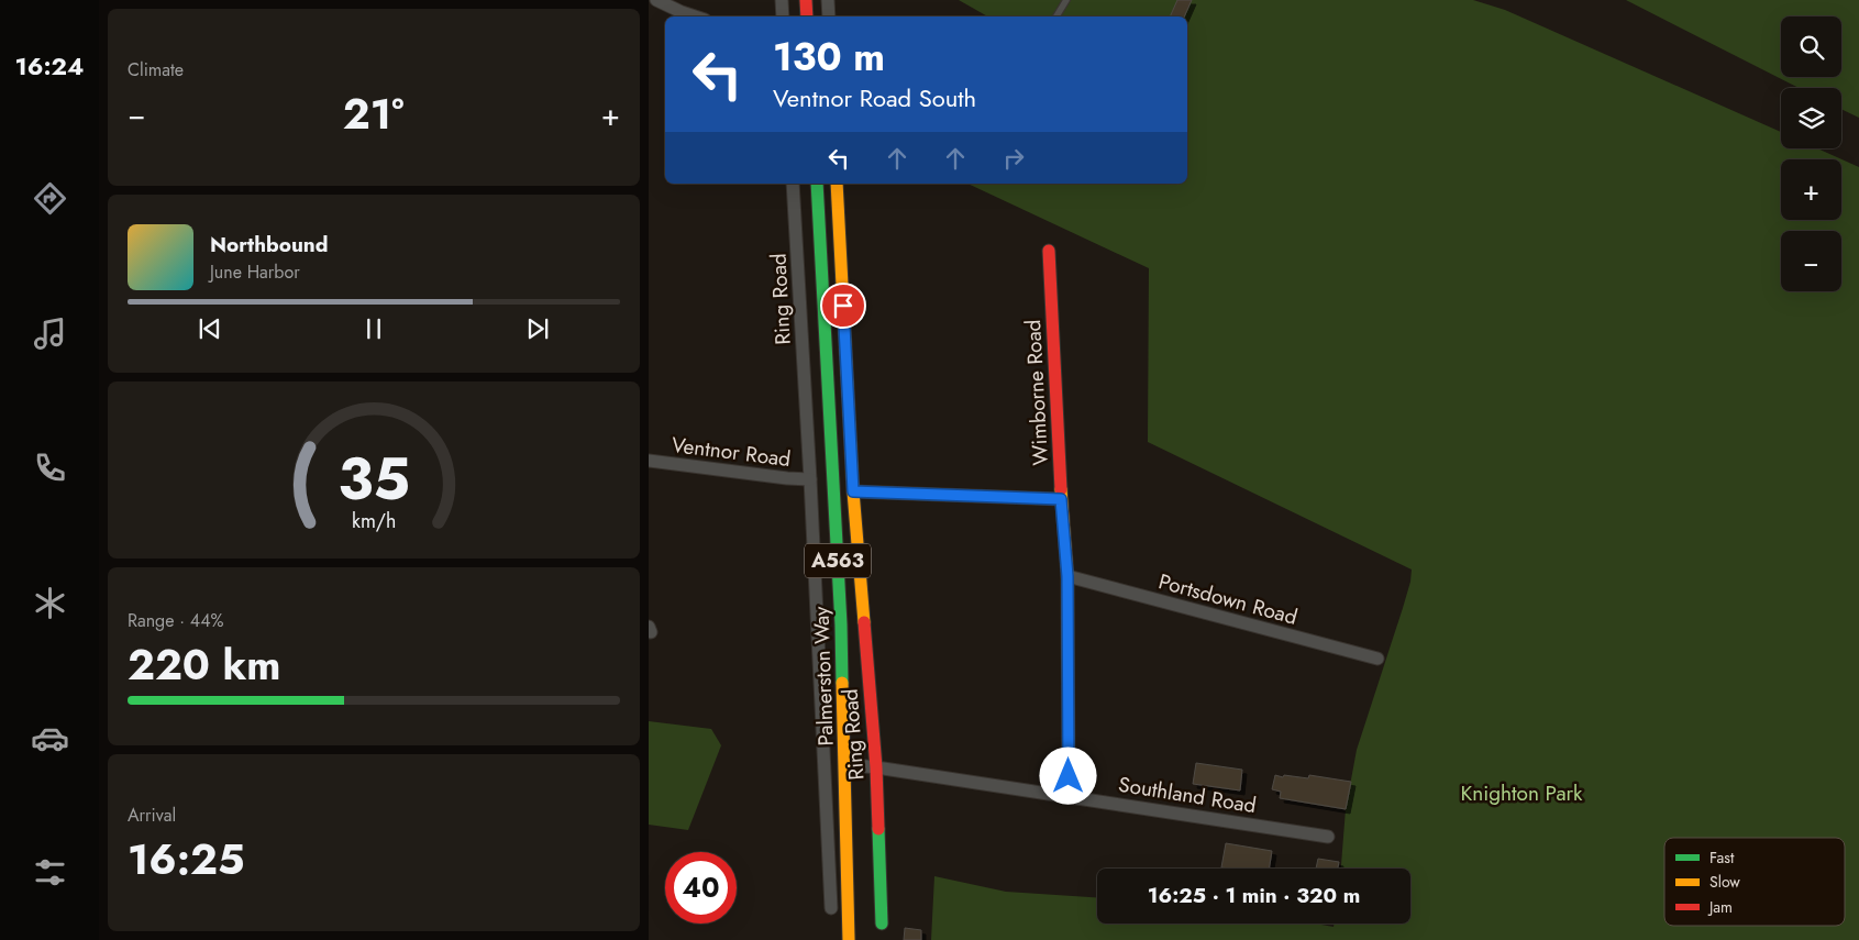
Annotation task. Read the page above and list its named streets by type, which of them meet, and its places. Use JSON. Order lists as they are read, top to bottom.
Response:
{
  "streets": {
    "main road": [
      "Ring Road",
      "Wimborne Road",
      "A563",
      "Palmerston Way"
    ],
    "street": ["Ventnor Road", "Portsdown Road", "Southland Road"]
  },
  "crossings": [
    ["Ring Road", "Ventnor Road"],
    ["Ring Road", "Southland Road"],
    ["Wimborne Road", "Portsdown Road"],
    ["Wimborne Road", "Southland Road"],
    ["Palmerston Way", "Southland Road"]
  ],
  "parks": ["Knighton Park"],
  "legend": ["Fast", "Slow", "Jam"],
  "page": {
    "tabs": "16:24",
    "tile": [
      "Climate",
      ["Range · 44%", "220 km"],
      ["Arrival", "16:25"]
    ],
    "map_buttons": ["+", "−"],
    "turn": ["130 m", "Ventnor Road South"],
    "heat": ["−", "21°", "+"],
    "song": ["Northbound", "June Harbor"],
    "limit": "40",
    "trip": "16:25 · 1 min · 320 m",
    "gauge": ["35", "km/h"]
  }
}
